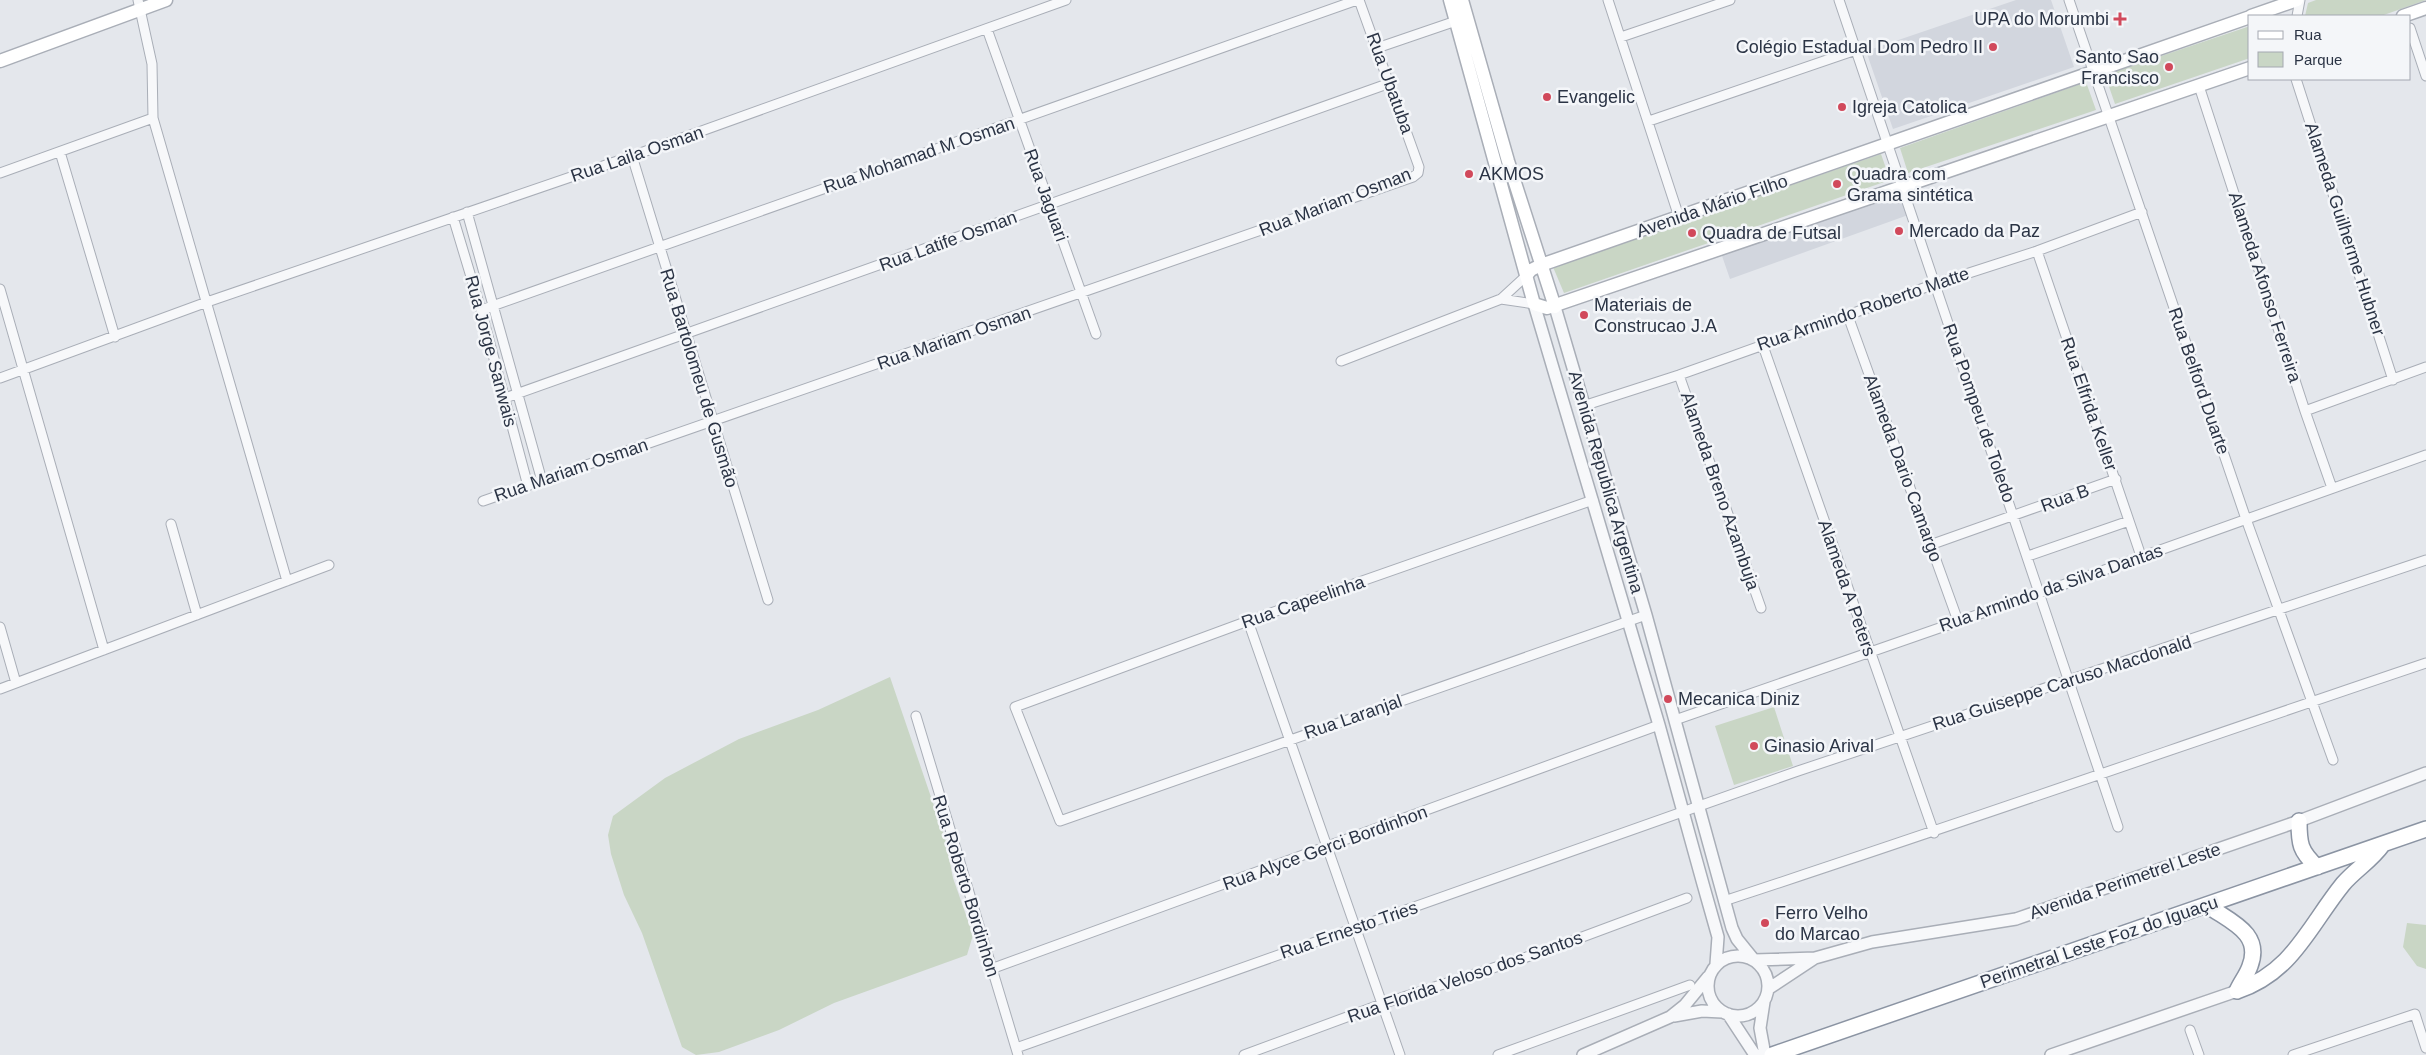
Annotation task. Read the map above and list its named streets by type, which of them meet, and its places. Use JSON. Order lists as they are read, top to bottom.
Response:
{
  "streets": {
    "highway": ["Perimetral Leste Foz do Iguaçu"],
    "main road": ["Avenida Mário Filho", "Avenida Republica Argentina"],
    "street": [
      "Rua Ubatuba",
      "Rua Laila Osman",
      "Rua Mohamad M Osman",
      "Rua Jaguari",
      "Rua Mariam Osman",
      "Alameda Guilherme Hubner",
      "Rua Latife Osman",
      "Alameda Afonso Ferreira",
      "Rua Armindo Roberto Matte",
      "Rua Jorge Sanwais",
      "Rua Bartolomeu de Gusmão",
      "Rua Belford Duarte",
      "Rua Elfrida Keller",
      "Rua Pompeu de Toledo",
      "Alameda Dario Camargo",
      "Alameda Breno Azambuja",
      "Rua B",
      "Alameda A Peters",
      "Rua Armindo da Silva Dantas",
      "Rua Capeelinha",
      "Rua Guiseppe Caruso Macdonald",
      "Rua Laranjal",
      "Rua Alyce Gerci Bordinhon",
      "Avenida Perimetrel Leste",
      "Rua Roberto Bordinhon",
      "Rua Ernesto Tries",
      "Rua Florida Veloso dos Santos"
    ]
  },
  "crossings": [
    ["Rua Ubatuba", "Rua Mohamad M Osman"],
    ["Rua Ubatuba", "Rua Mariam Osman"],
    ["Rua Ubatuba", "Rua Latife Osman"],
    ["Rua Laila Osman", "Rua Jaguari"],
    ["Rua Laila Osman", "Rua Jorge Sanwais"],
    ["Rua Laila Osman", "Rua Bartolomeu de Gusmão"],
    ["Rua Mohamad M Osman", "Rua Jaguari"],
    ["Rua Mohamad M Osman", "Rua Jorge Sanwais"],
    ["Rua Mohamad M Osman", "Rua Bartolomeu de Gusmão"],
    ["Rua Jaguari", "Rua Mariam Osman"],
    ["Rua Jaguari", "Rua Latife Osman"],
    ["Rua Mariam Osman", "Rua Jorge Sanwais"],
    ["Rua Mariam Osman", "Rua Bartolomeu de Gusmão"],
    ["Avenida Mário Filho", "Rua Belford Duarte"],
    ["Avenida Mário Filho", "Rua Pompeu de Toledo"],
    ["Avenida Mário Filho", "Avenida Republica Argentina"],
    ["Rua Latife Osman", "Rua Jorge Sanwais"],
    ["Rua Latife Osman", "Rua Bartolomeu de Gusmão"],
    ["Alameda Afonso Ferreira", "Rua Armindo da Silva Dantas"],
    ["Rua Armindo Roberto Matte", "Rua Belford Duarte"],
    ["Rua Armindo Roberto Matte", "Rua Elfrida Keller"],
    ["Rua Armindo Roberto Matte", "Rua Pompeu de Toledo"],
    ["Rua Armindo Roberto Matte", "Alameda Dario Camargo"],
    ["Rua Armindo Roberto Matte", "Avenida Republica Argentina"],
    ["Rua Armindo Roberto Matte", "Alameda Breno Azambuja"],
    ["Rua Armindo Roberto Matte", "Alameda A Peters"],
    ["Rua Belford Duarte", "Rua Armindo da Silva Dantas"],
    ["Rua Belford Duarte", "Rua Guiseppe Caruso Macdonald"],
    ["Rua Elfrida Keller", "Rua B"],
    ["Rua Elfrida Keller", "Rua Armindo da Silva Dantas"],
    ["Rua Pompeu de Toledo", "Rua B"],
    ["Rua Pompeu de Toledo", "Rua Armindo da Silva Dantas"],
    ["Rua Pompeu de Toledo", "Rua Guiseppe Caruso Macdonald"],
    ["Alameda Dario Camargo", "Rua B"],
    ["Alameda Dario Camargo", "Rua Armindo da Silva Dantas"],
    ["Avenida Republica Argentina", "Rua Armindo da Silva Dantas"],
    ["Avenida Republica Argentina", "Rua Capeelinha"],
    ["Avenida Republica Argentina", "Rua Guiseppe Caruso Macdonald"],
    ["Avenida Republica Argentina", "Rua Laranjal"],
    ["Avenida Republica Argentina", "Rua Alyce Gerci Bordinhon"],
    ["Avenida Republica Argentina", "Avenida Perimetrel Leste"],
    ["Avenida Republica Argentina", "Rua Ernesto Tries"],
    ["Alameda A Peters", "Rua Armindo da Silva Dantas"],
    ["Alameda A Peters", "Rua Guiseppe Caruso Macdonald"],
    ["Rua Capeelinha", "Rua Laranjal"],
    ["Rua Guiseppe Caruso Macdonald", "Rua Ernesto Tries"],
    ["Rua Alyce Gerci Bordinhon", "Rua Roberto Bordinhon"],
    ["Rua Roberto Bordinhon", "Rua Ernesto Tries"]
  ],
  "places": {
    "health": ["UPA do Morumbi"],
    "other": [
      "Colégio Estadual Dom Pedro II",
      "Santo Sao Francisco",
      "Evangelic",
      "Igreja Catolica",
      "AKMOS",
      "Quadra com Grama sintética",
      "Mercado da Paz",
      "Quadra de Futsal",
      "Materiais de Construcao J.A",
      "Mecanica Diniz",
      "Ginasio Arival",
      "Ferro Velho do Marcao"
    ]
  },
  "legend": ["Rua", "Parque"]
}
